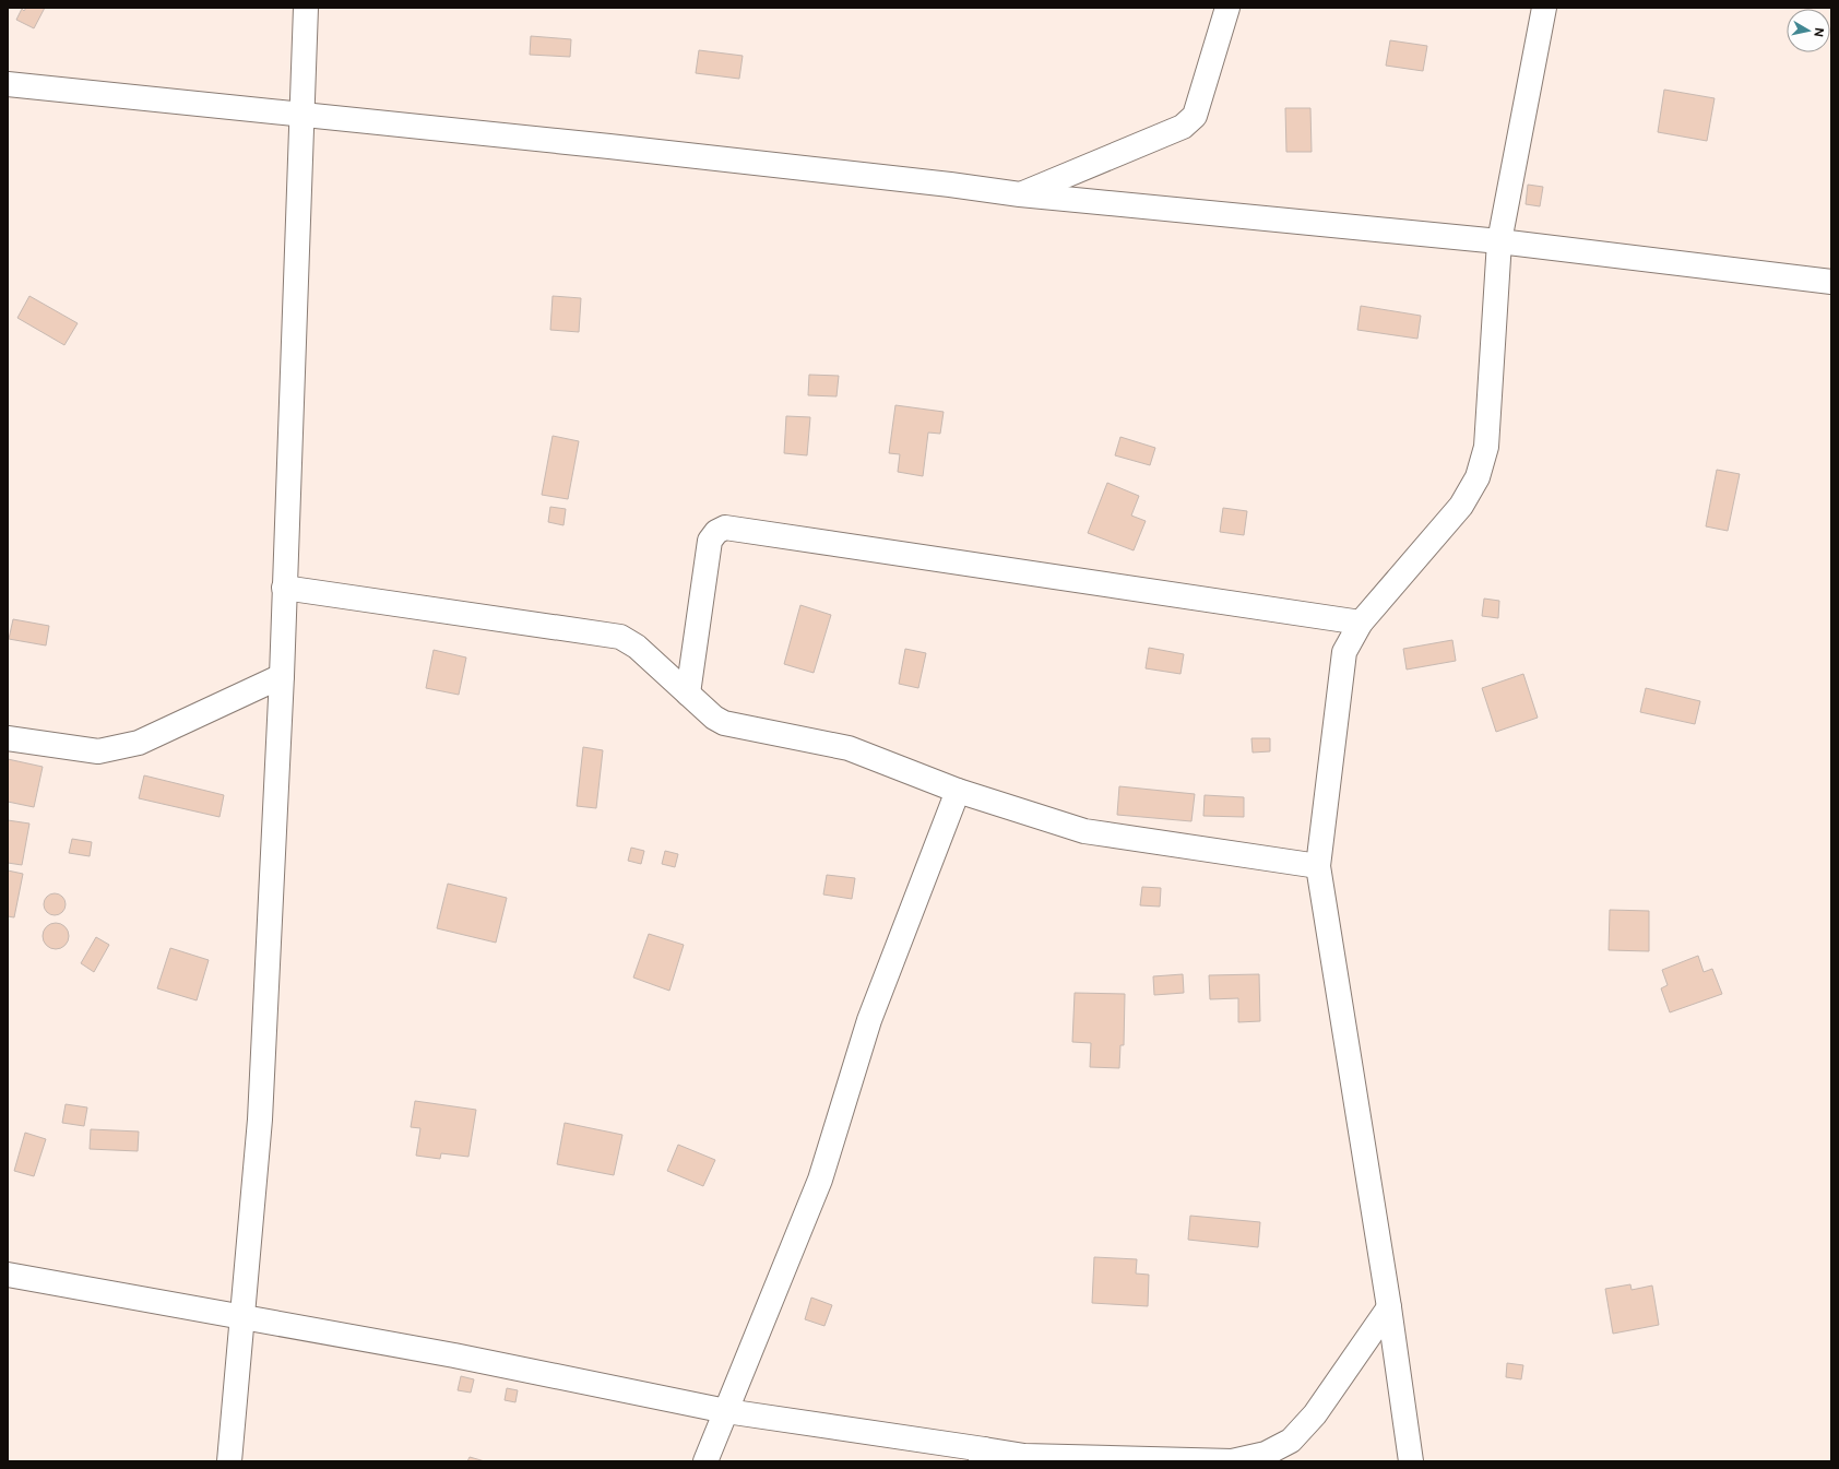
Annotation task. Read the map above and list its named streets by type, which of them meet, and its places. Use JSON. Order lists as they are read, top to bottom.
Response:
{
  "north": "right"
}
